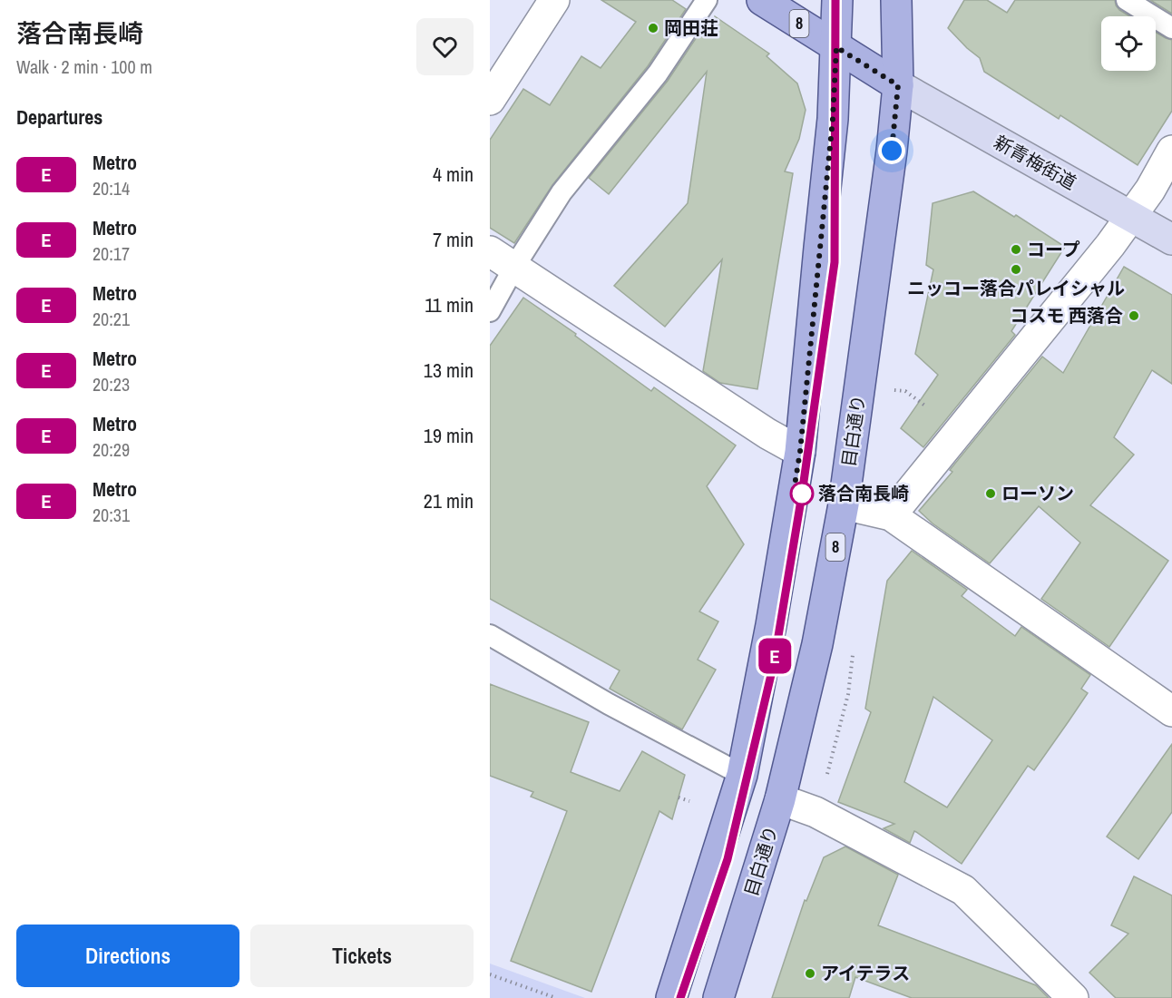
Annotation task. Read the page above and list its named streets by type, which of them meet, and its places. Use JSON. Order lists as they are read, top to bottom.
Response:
{
  "streets": {
    "main road": ["8", "新青梅街道", "目白通り"]
  },
  "crossings": [
    ["8", "新青梅街道"],
    ["8", "目白通り"],
    ["新青梅街道", "目白通り"]
  ],
  "places": [
    "岡田荘",
    "コープ",
    "ニッコー落合パレイシャル",
    "コスモ 西落合",
    "落合南長崎",
    "ローソン",
    "アイテラス"
  ],
  "lines": ["metro line E"],
  "page": {
    "heading": [
      ["落合南長崎", "Walk · 2 min · 100 m"],
      "Departures"
    ],
    "on_map": "E",
    "list": [
      {
        "mark": "E",
        "name": "Metro",
        "note": "20:14",
        "value": "4 min"
      },
      {
        "mark": "E",
        "name": "Metro",
        "note": "20:17",
        "value": "7 min"
      },
      {
        "mark": "E",
        "name": "Metro",
        "note": "20:21",
        "value": "11 min"
      },
      {
        "mark": "E",
        "name": "Metro",
        "note": "20:23",
        "value": "13 min"
      },
      {
        "mark": "E",
        "name": "Metro",
        "note": "20:29",
        "value": "19 min"
      },
      {
        "mark": "E",
        "name": "Metro",
        "note": "20:31",
        "value": "21 min"
      }
    ],
    "buttons": ["Directions", "Tickets"]
  }
}
